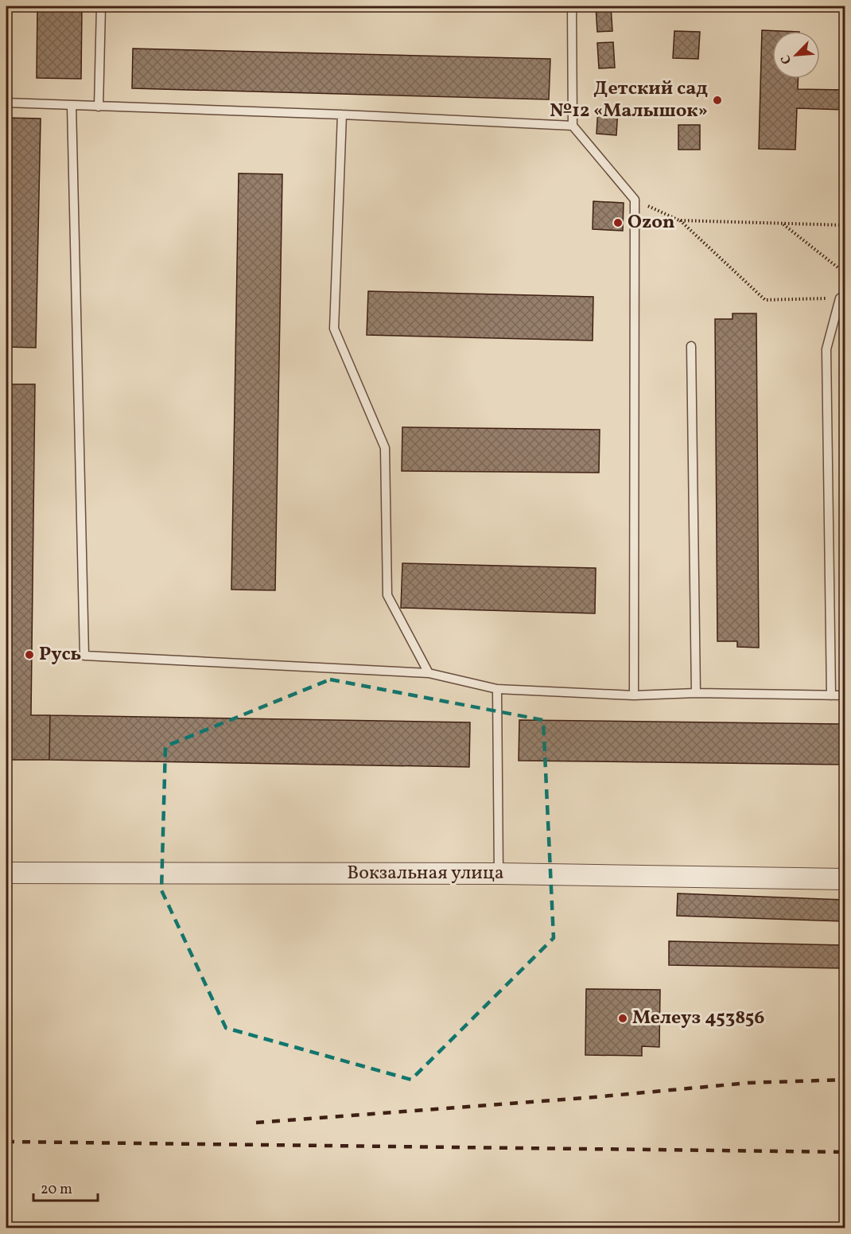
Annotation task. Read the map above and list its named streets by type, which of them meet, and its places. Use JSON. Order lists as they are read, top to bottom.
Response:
{
  "streets": {
    "street": ["Вокзальная улица"]
  },
  "places": [
    "Детский сад №12 «Малышок»",
    "Ozon",
    "Русь",
    "Мелеуз 453856"
  ],
  "scale_bar": "20 m",
  "north": "bottom left"
}
